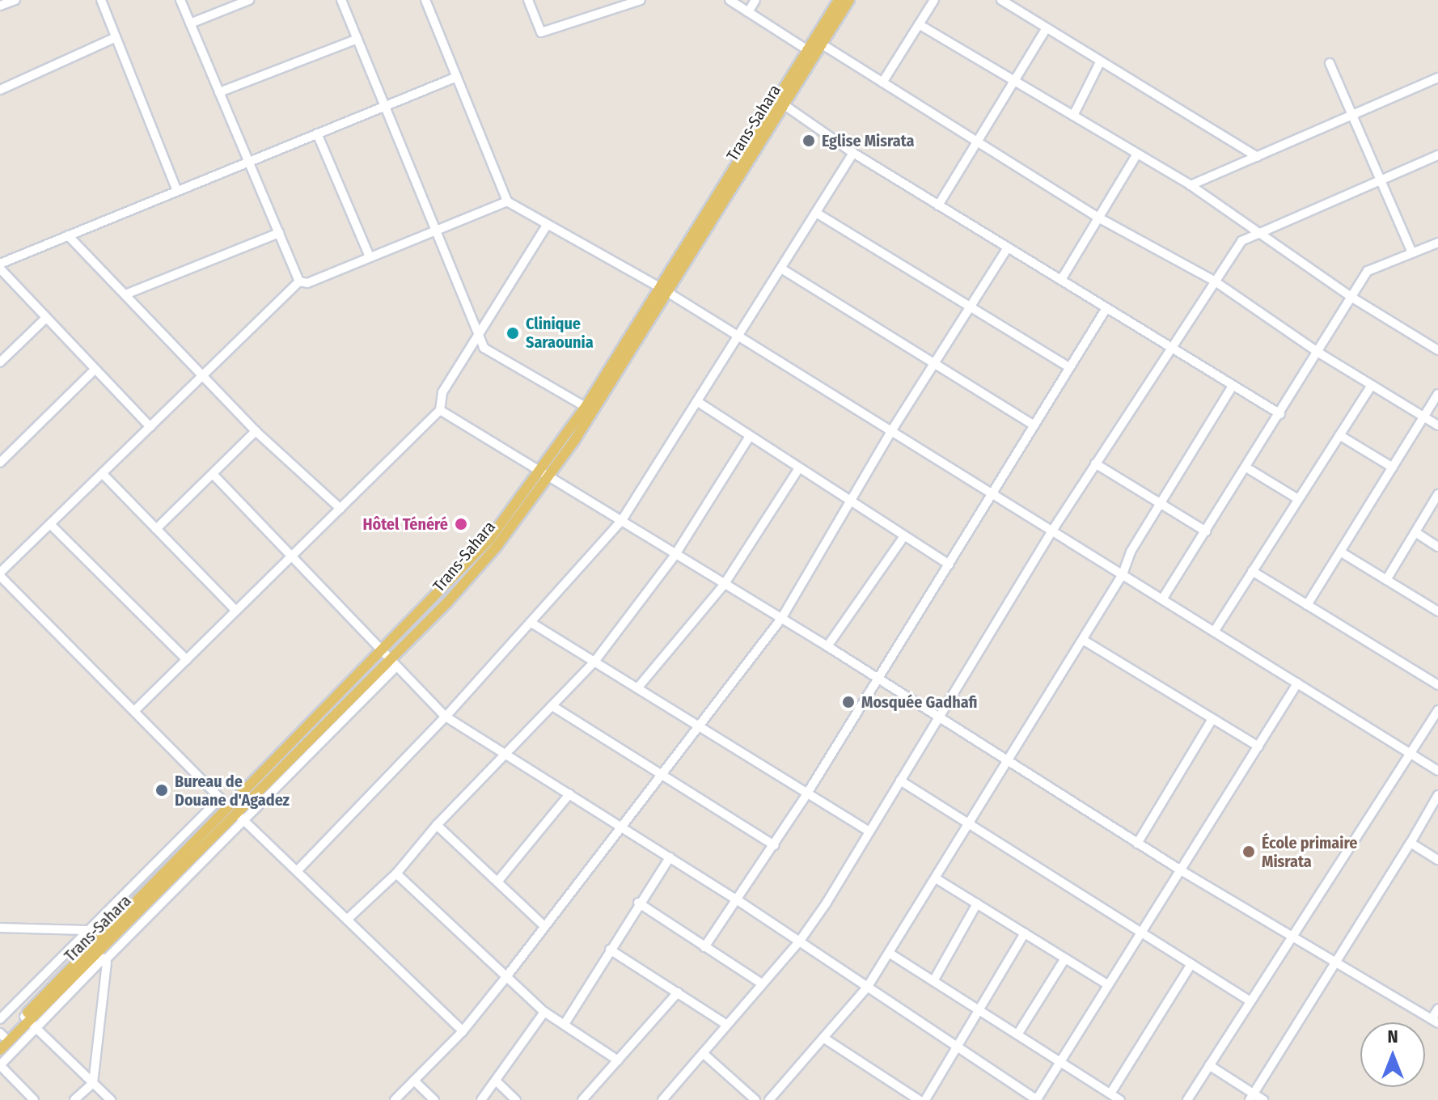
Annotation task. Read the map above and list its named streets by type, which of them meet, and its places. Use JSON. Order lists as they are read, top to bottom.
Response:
{
  "streets": {
    "main road": ["Trans-Sahara"]
  },
  "places": [
    "Eglise Misrata",
    "Clinique Saraounia",
    "Hôtel Ténéré",
    "Mosquée Gadhafi",
    "Bureau de Douane d'Agadez",
    "École primaire Misrata"
  ],
  "north": "top"
}
